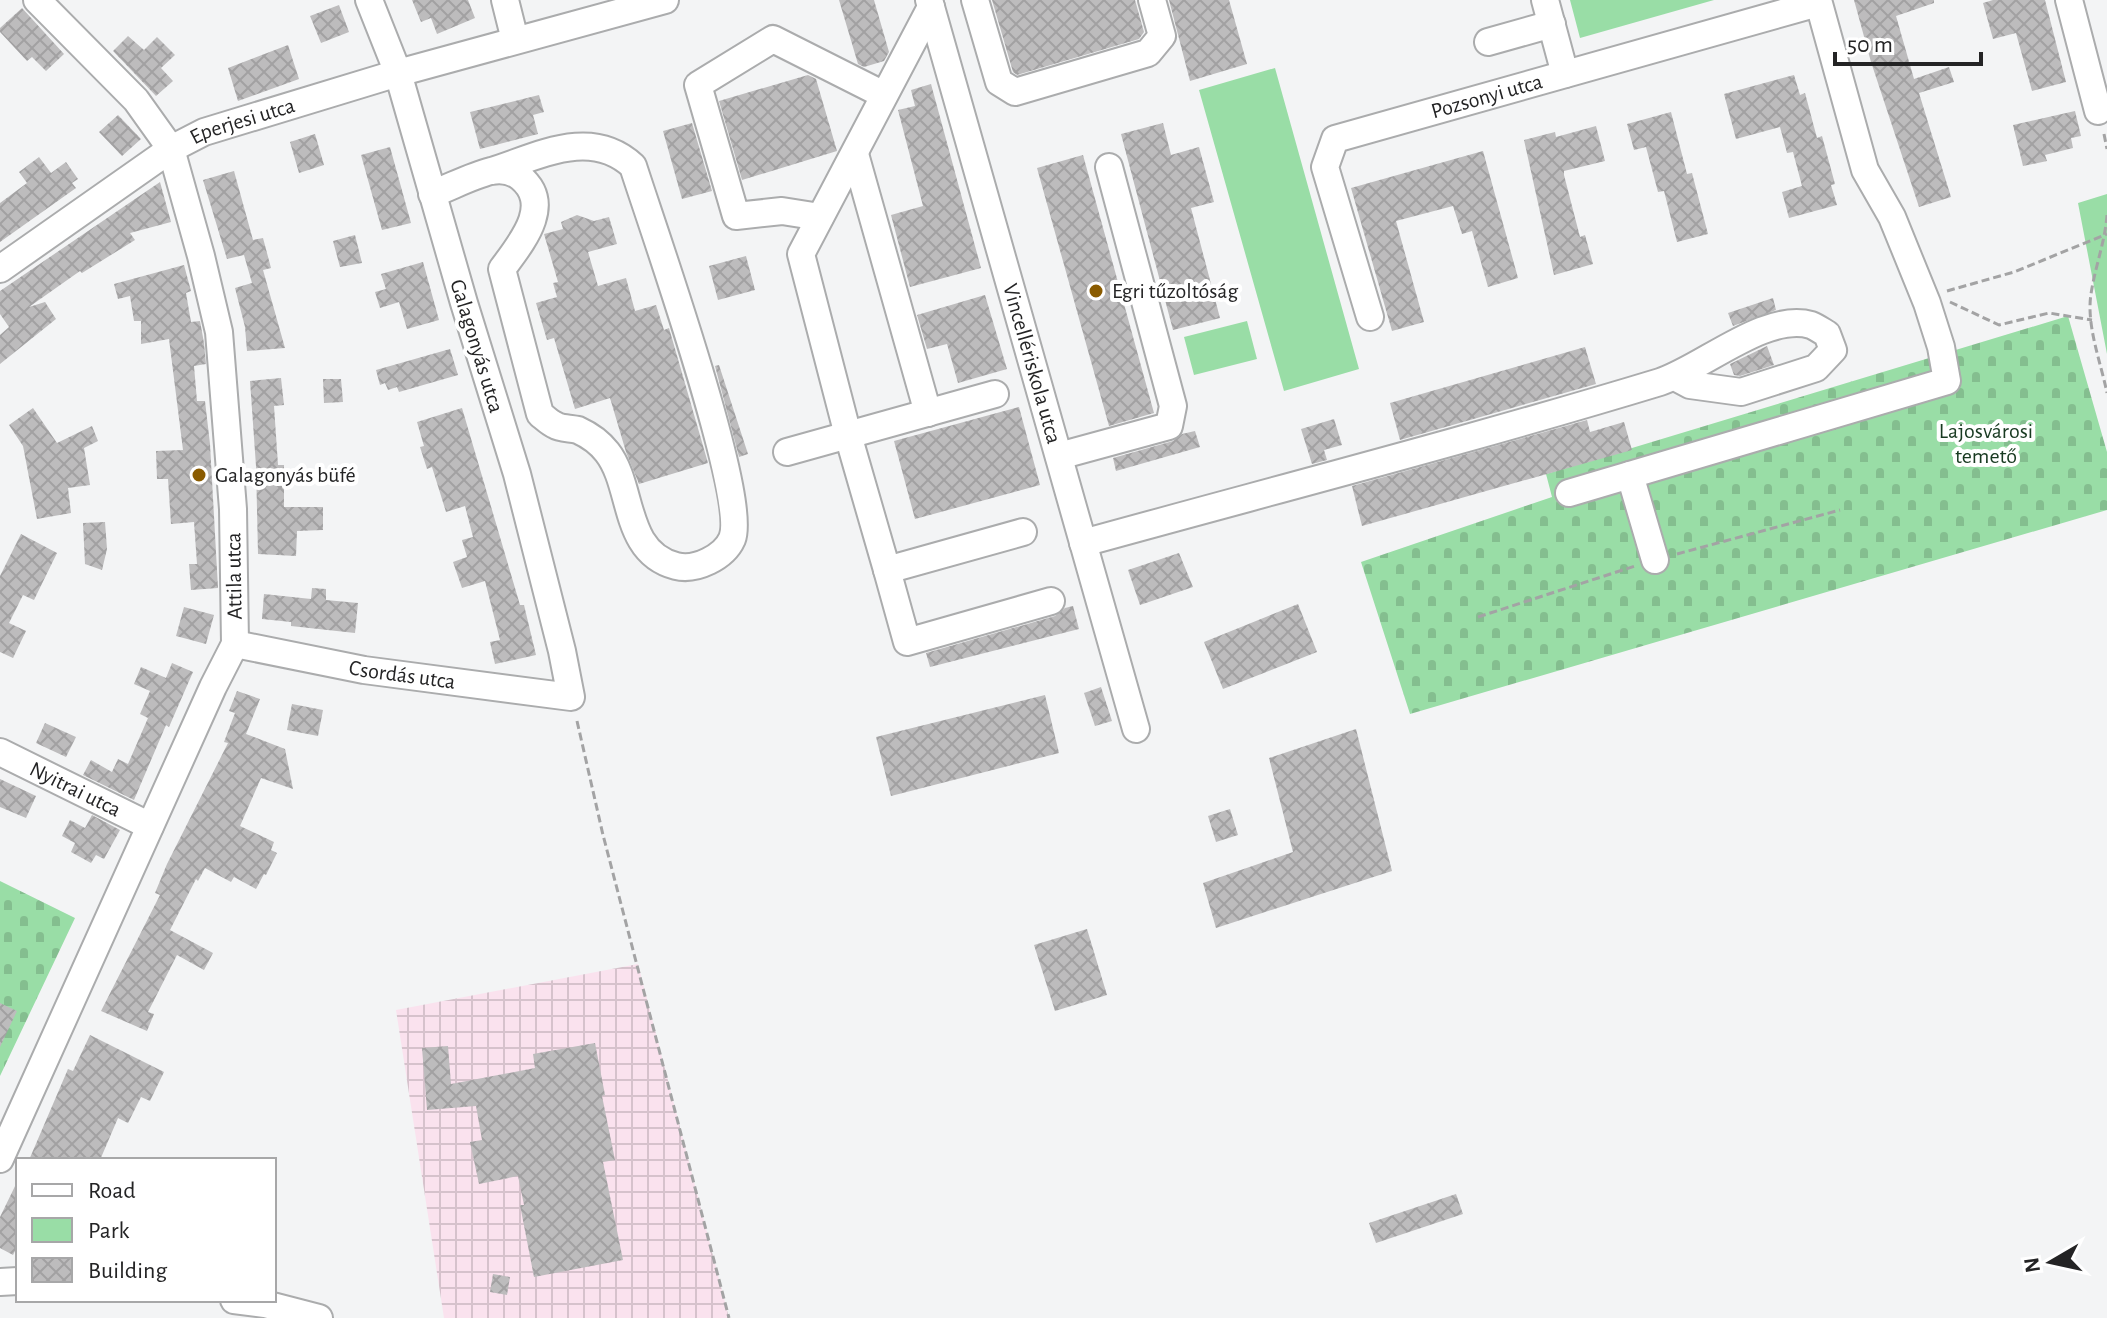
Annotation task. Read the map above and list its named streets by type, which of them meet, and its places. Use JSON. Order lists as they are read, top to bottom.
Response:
{
  "streets": {
    "street": [
      "Pozsonyi utca",
      "Eperjesi utca",
      "Galagonyás utca",
      "Vincellériskola utca",
      "Attila utca",
      "Csordás utca",
      "Nyitrai utca"
    ]
  },
  "crossings": [
    ["Eperjesi utca", "Galagonyás utca"],
    ["Eperjesi utca", "Attila utca"],
    ["Galagonyás utca", "Csordás utca"],
    ["Attila utca", "Csordás utca"],
    ["Attila utca", "Nyitrai utca"]
  ],
  "parks": ["Lajosvárosi temető"],
  "places": ["Egri tűzoltóság", "Galagonyás büfé"],
  "legend": ["Road", "Park", "Building"],
  "scale_bar": "50 m",
  "north": "left"
}
